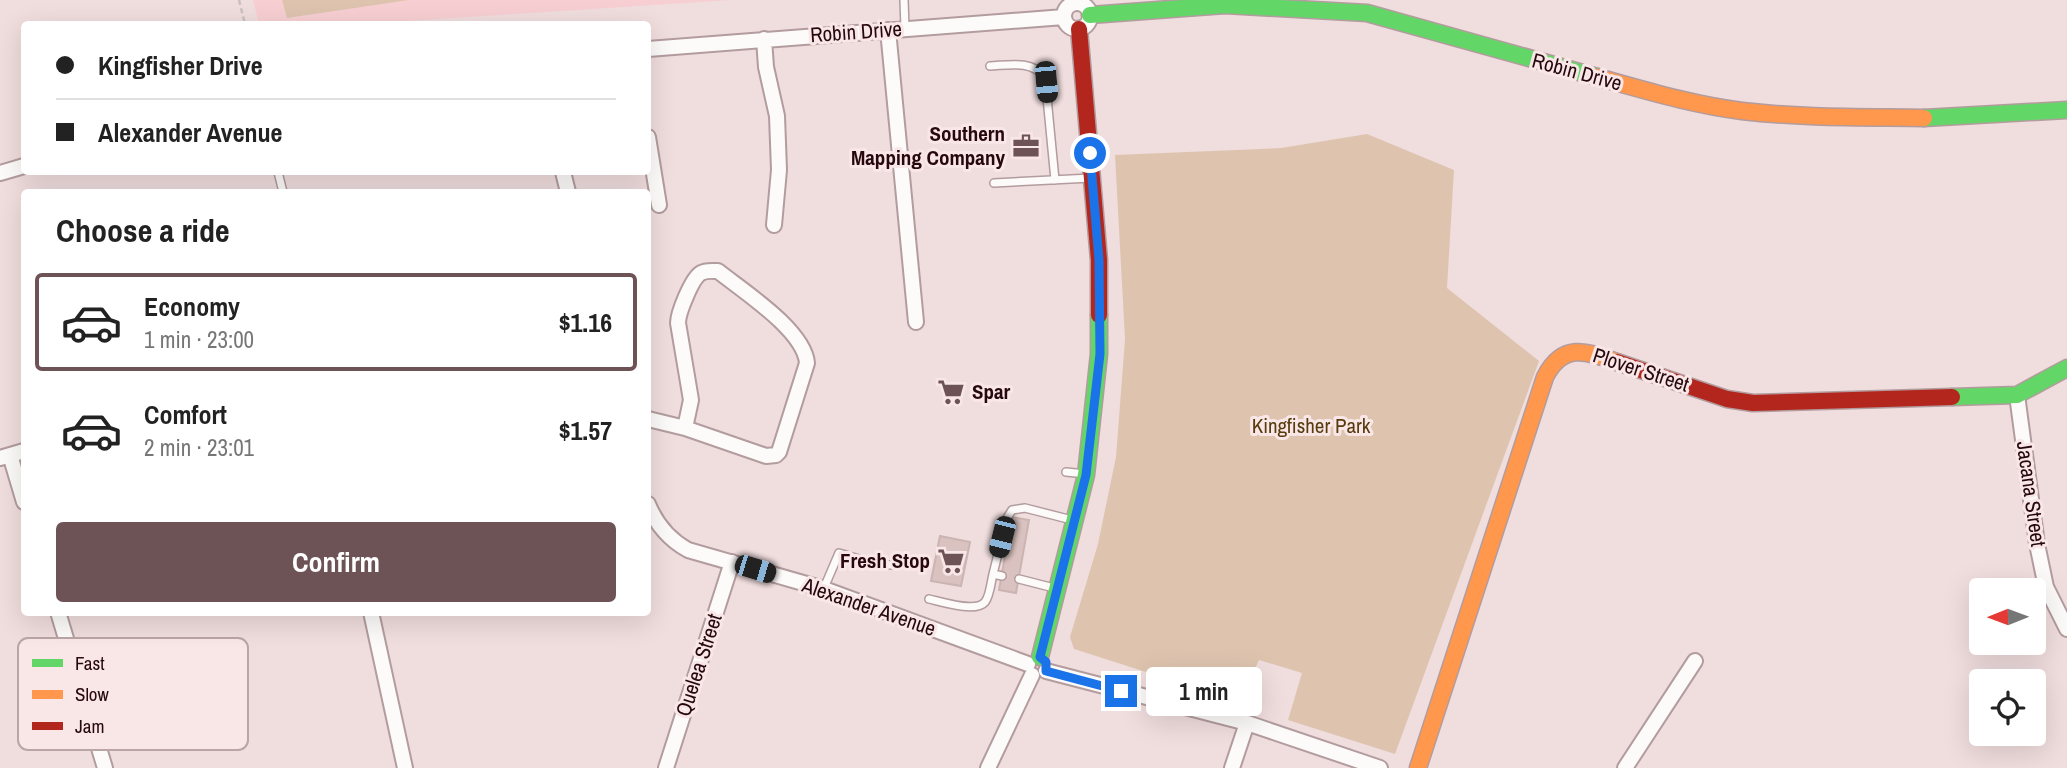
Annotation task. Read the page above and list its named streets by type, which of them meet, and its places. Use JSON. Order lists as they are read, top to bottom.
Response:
{
  "streets": {
    "street": [
      "Robin Drive",
      "Plover Street",
      "Jacana Street",
      "Alexander Avenue",
      "Quelea Street"
    ]
  },
  "crossings": [
    ["Plover Street", "Jacana Street"],
    ["Alexander Avenue", "Quelea Street"]
  ],
  "parks": ["Kingfisher Park"],
  "places": {
    "office": ["Southern Mapping Company"],
    "supermarket": ["Spar", "Fresh Stop"]
  },
  "legend": ["Fast", "Slow", "Jam"],
  "north": "left",
  "page": {
    "banner": ["Kingfisher Drive", "Alexander Avenue"],
    "heading": "Choose a ride",
    "list": [
      {
        "name": "Economy",
        "note": "1 min · 23:00",
        "value": "$1.16"
      },
      {
        "name": "Comfort",
        "note": "2 min · 23:01",
        "value": "$1.57"
      }
    ],
    "buttons": "Confirm",
    "bubble": "1 min"
  }
}
